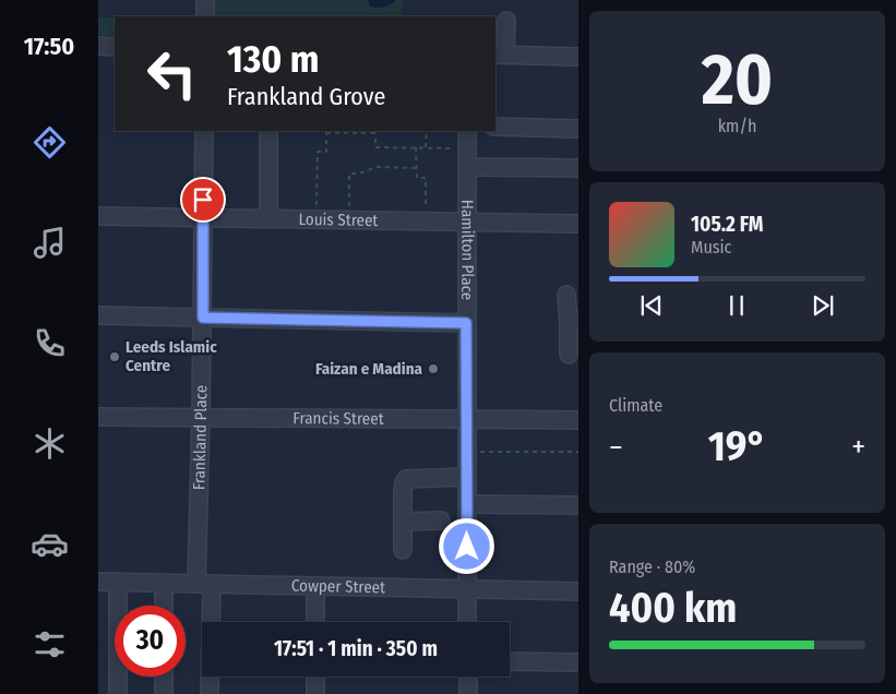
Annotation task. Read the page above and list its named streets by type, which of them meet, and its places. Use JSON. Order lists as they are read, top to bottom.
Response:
{
  "streets": {
    "street": [
      "Louis Street",
      "Hamilton Place",
      "Francis Street",
      "Frankland Place",
      "Cowper Street"
    ]
  },
  "crossings": [
    ["Louis Street", "Hamilton Place"],
    ["Louis Street", "Frankland Place"],
    ["Hamilton Place", "Francis Street"],
    ["Hamilton Place", "Cowper Street"],
    ["Francis Street", "Frankland Place"],
    ["Frankland Place", "Cowper Street"]
  ],
  "places": ["Leeds Islamic Centre", "Faizan e Madina"],
  "page": {
    "tabs": "17:50",
    "tile": [
      ["20", "km/h"],
      "Climate",
      ["Range · 80%", "400 km"]
    ],
    "turn": ["130 m", "Frankland Grove"],
    "song": ["105.2 FM", "Music"],
    "heat": ["−", "19°", "+"],
    "limit": "30",
    "trip": "17:51 · 1 min · 350 m"
  }
}
